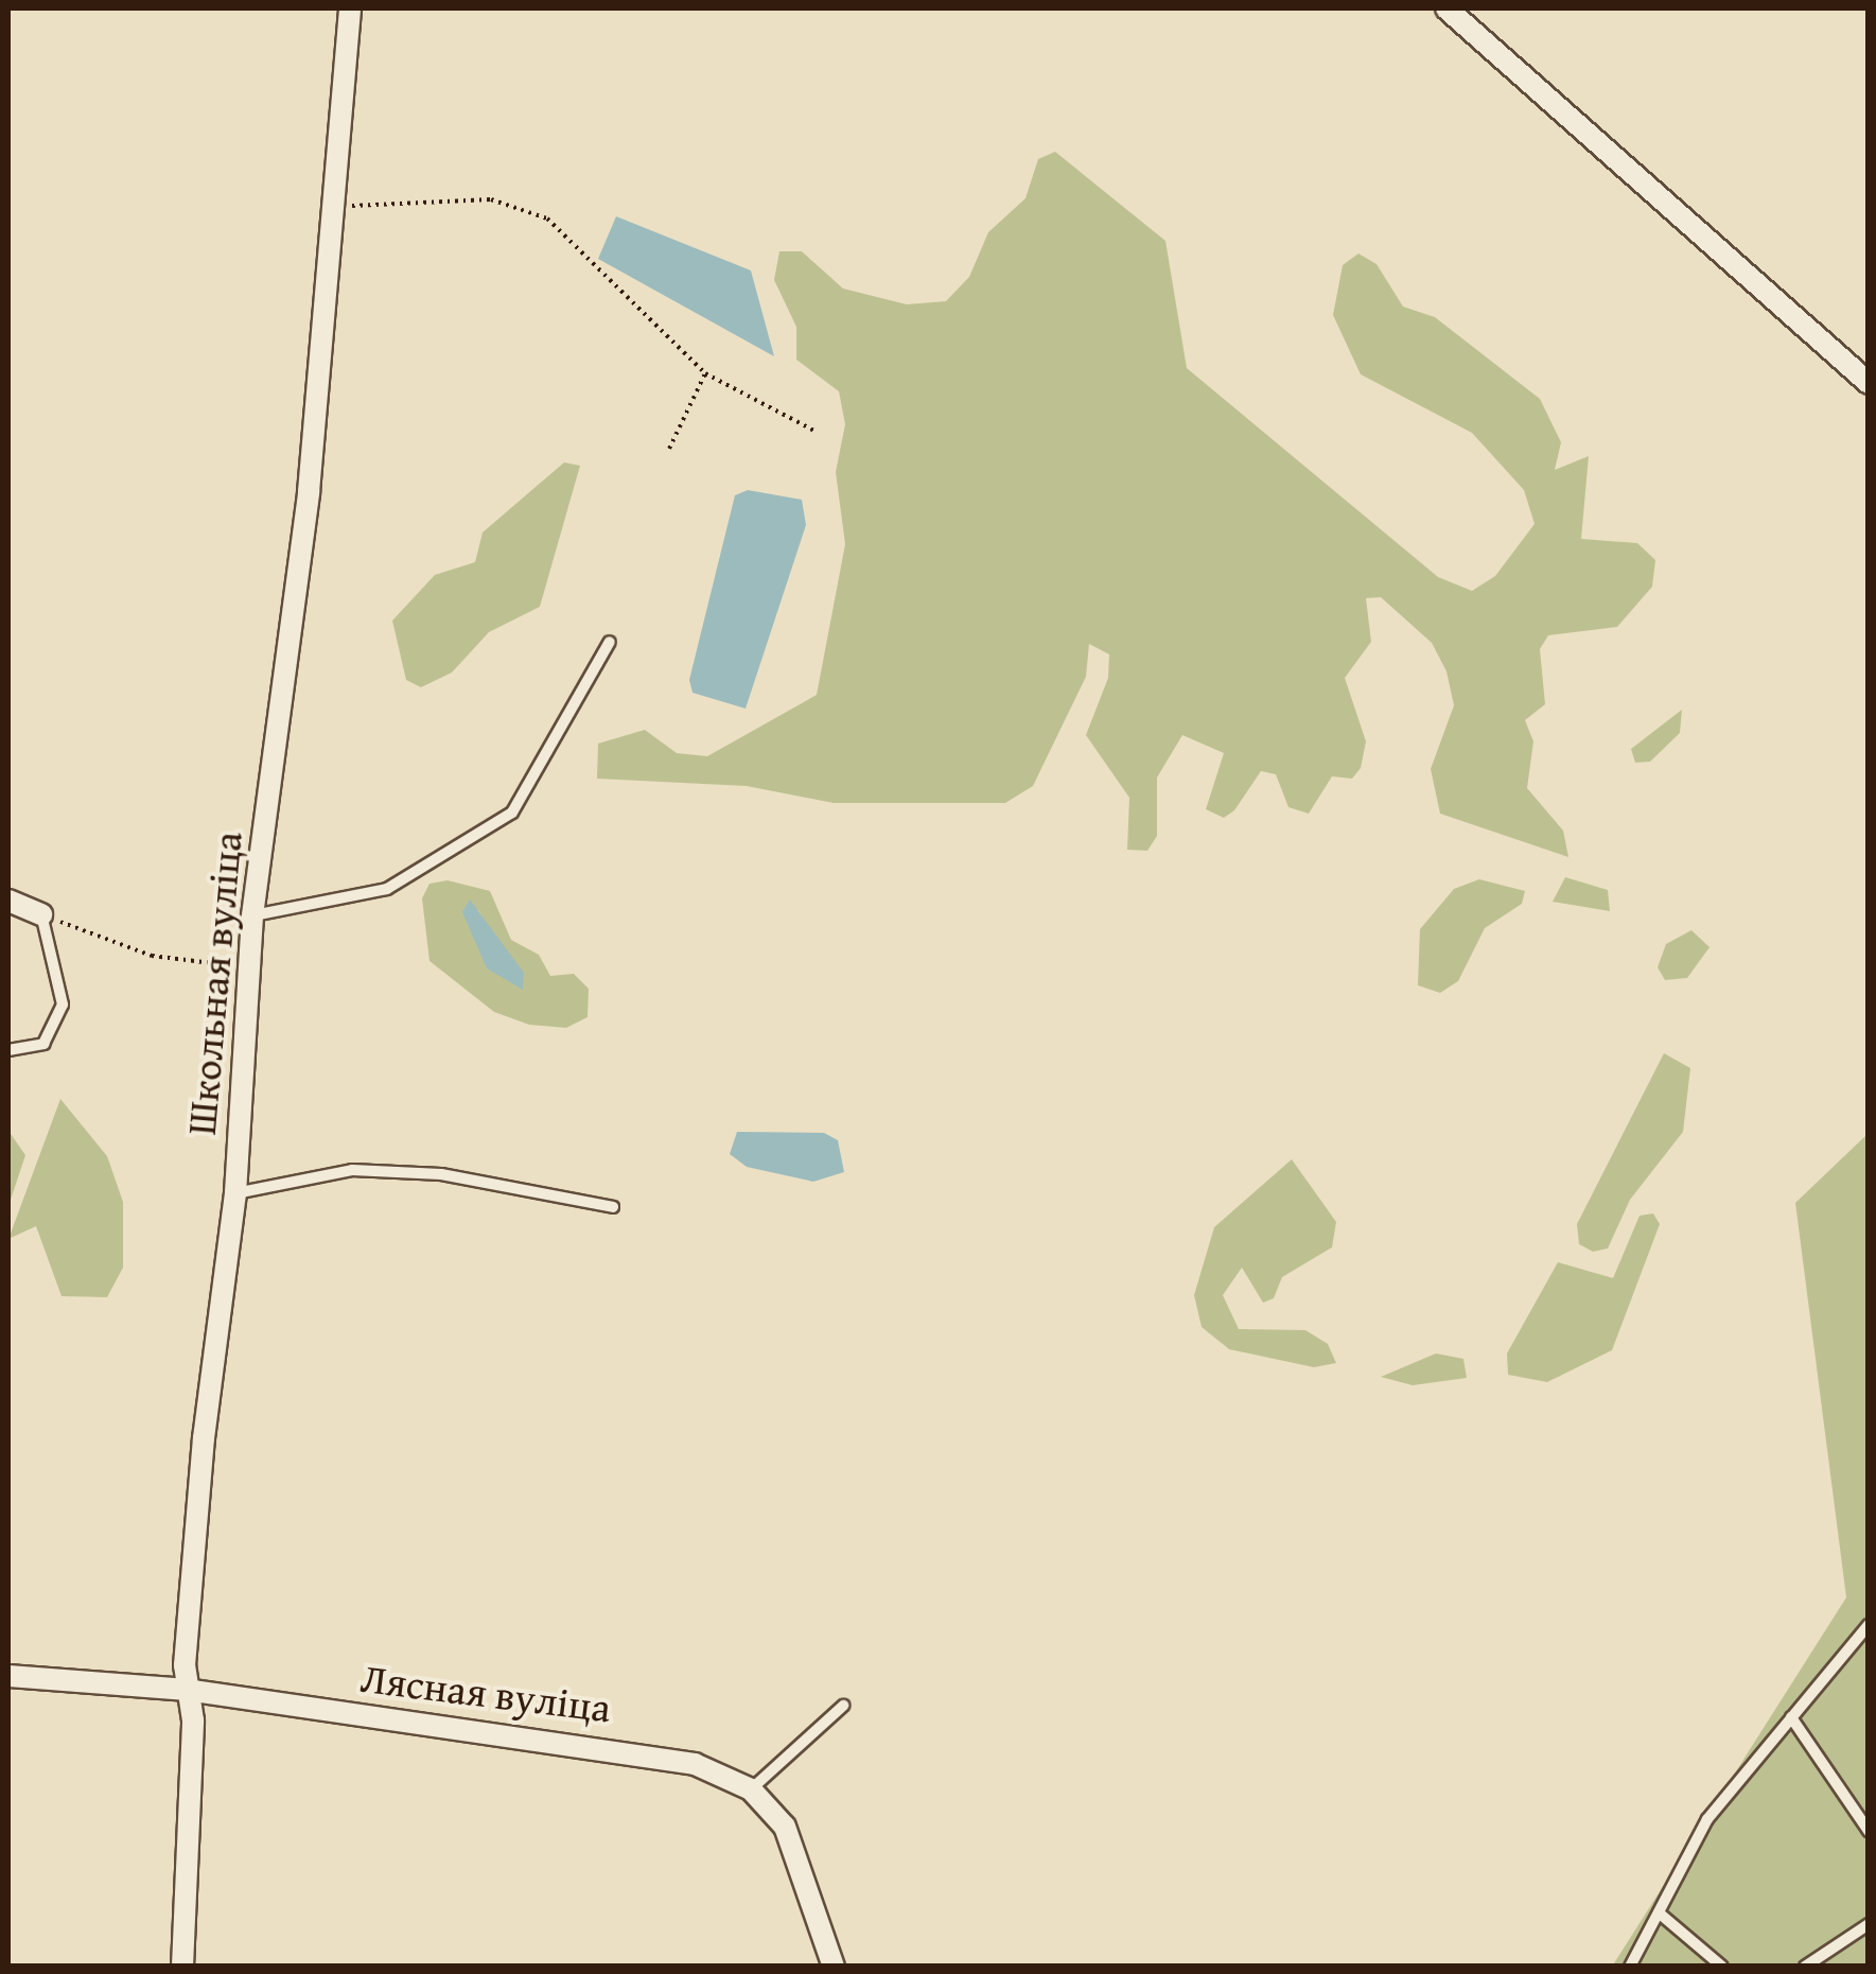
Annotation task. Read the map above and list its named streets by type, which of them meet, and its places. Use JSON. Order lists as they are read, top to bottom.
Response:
{
  "streets": {
    "street": ["Школьная вуліца", "Лясная вуліца"]
  },
  "crossings": [
    ["Школьная вуліца", "Лясная вуліца"]
  ]
}
